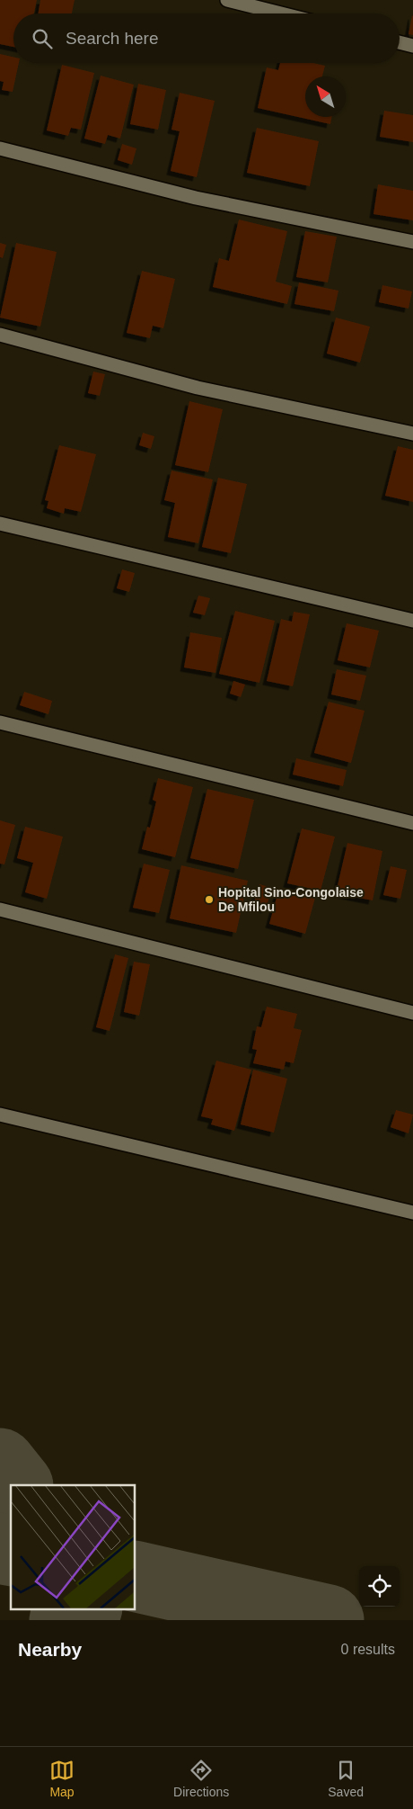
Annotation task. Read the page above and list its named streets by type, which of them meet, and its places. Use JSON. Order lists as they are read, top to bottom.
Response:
{
  "places": ["Hopital Sino-Congolaise De Mfilou"],
  "north": "top left",
  "page": {
    "search": "Search here",
    "heading": ["Nearby", "0 results"],
    "nav": ["Map", "Directions", "Saved"]
  }
}
